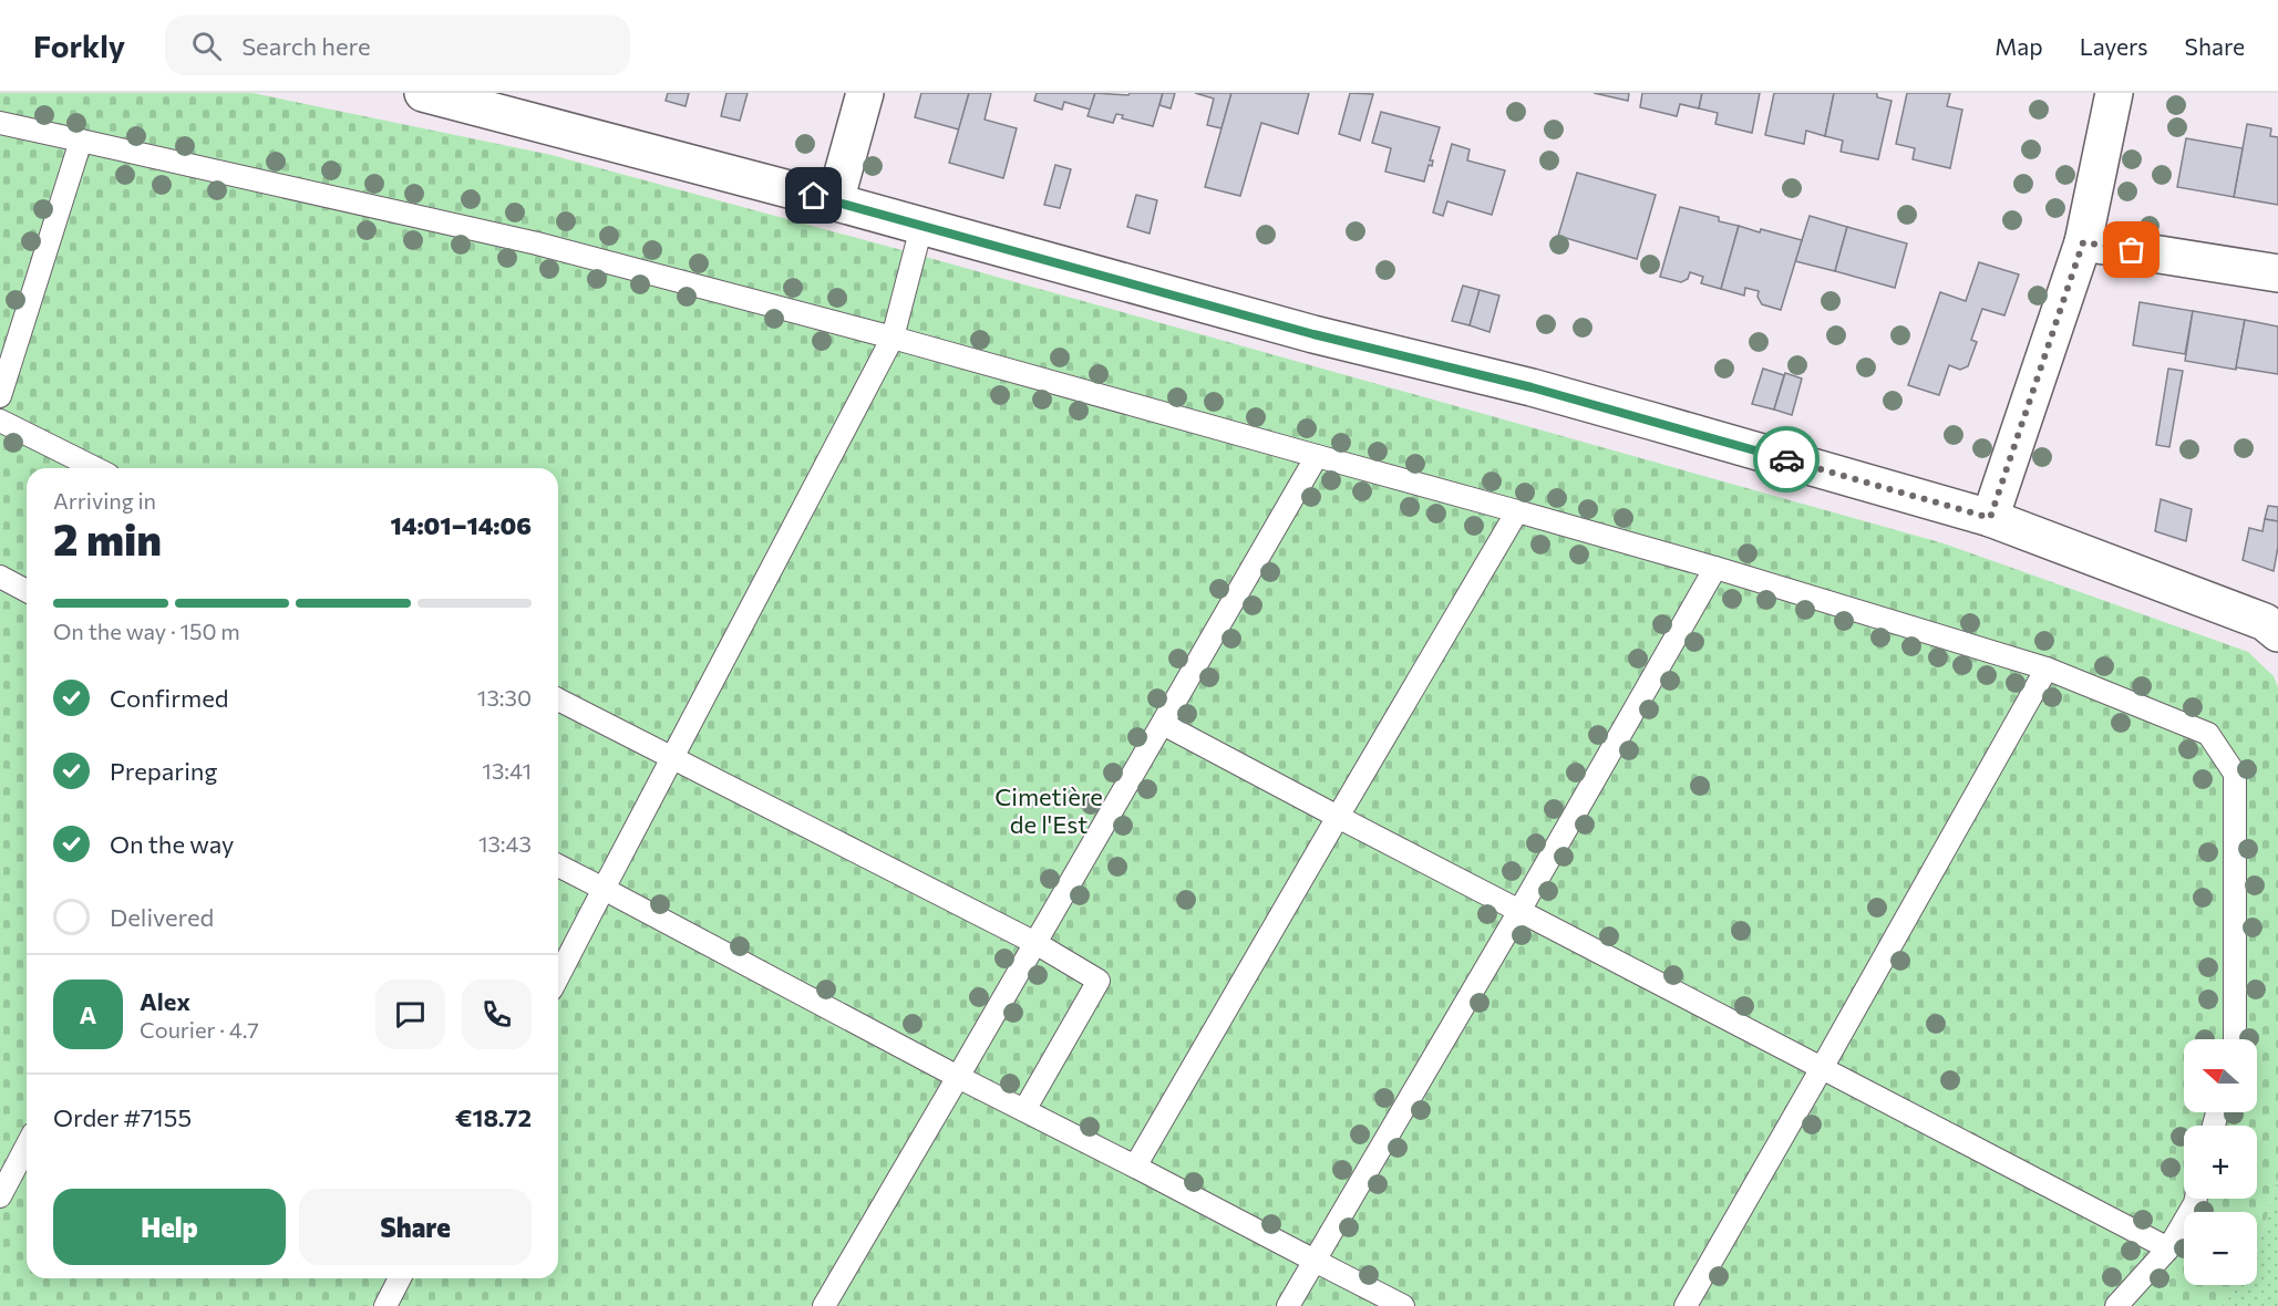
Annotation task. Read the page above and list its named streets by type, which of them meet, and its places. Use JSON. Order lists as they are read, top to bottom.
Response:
{
  "parks": ["Cimetière de l'Est"],
  "north": "left",
  "page": {
    "header": "Forkly",
    "search": "Search here",
    "nav": ["Map", "Layers", "Share"],
    "heading": ["2 min", "Arriving in", "14:01–14:06"],
    "panel": [
      "Alex",
      "Courier · 4.7",
      "Order #7155",
      "€18.72"
    ],
    "bar": "On the way · 150 m",
    "list": [
      ["Confirmed", "13:30"],
      ["Preparing", "13:41"],
      ["On the way", "13:43"],
      "Delivered"
    ],
    "round": "A",
    "map_buttons": ["+", "−"],
    "buttons": ["Help", "Share"]
  }
}
